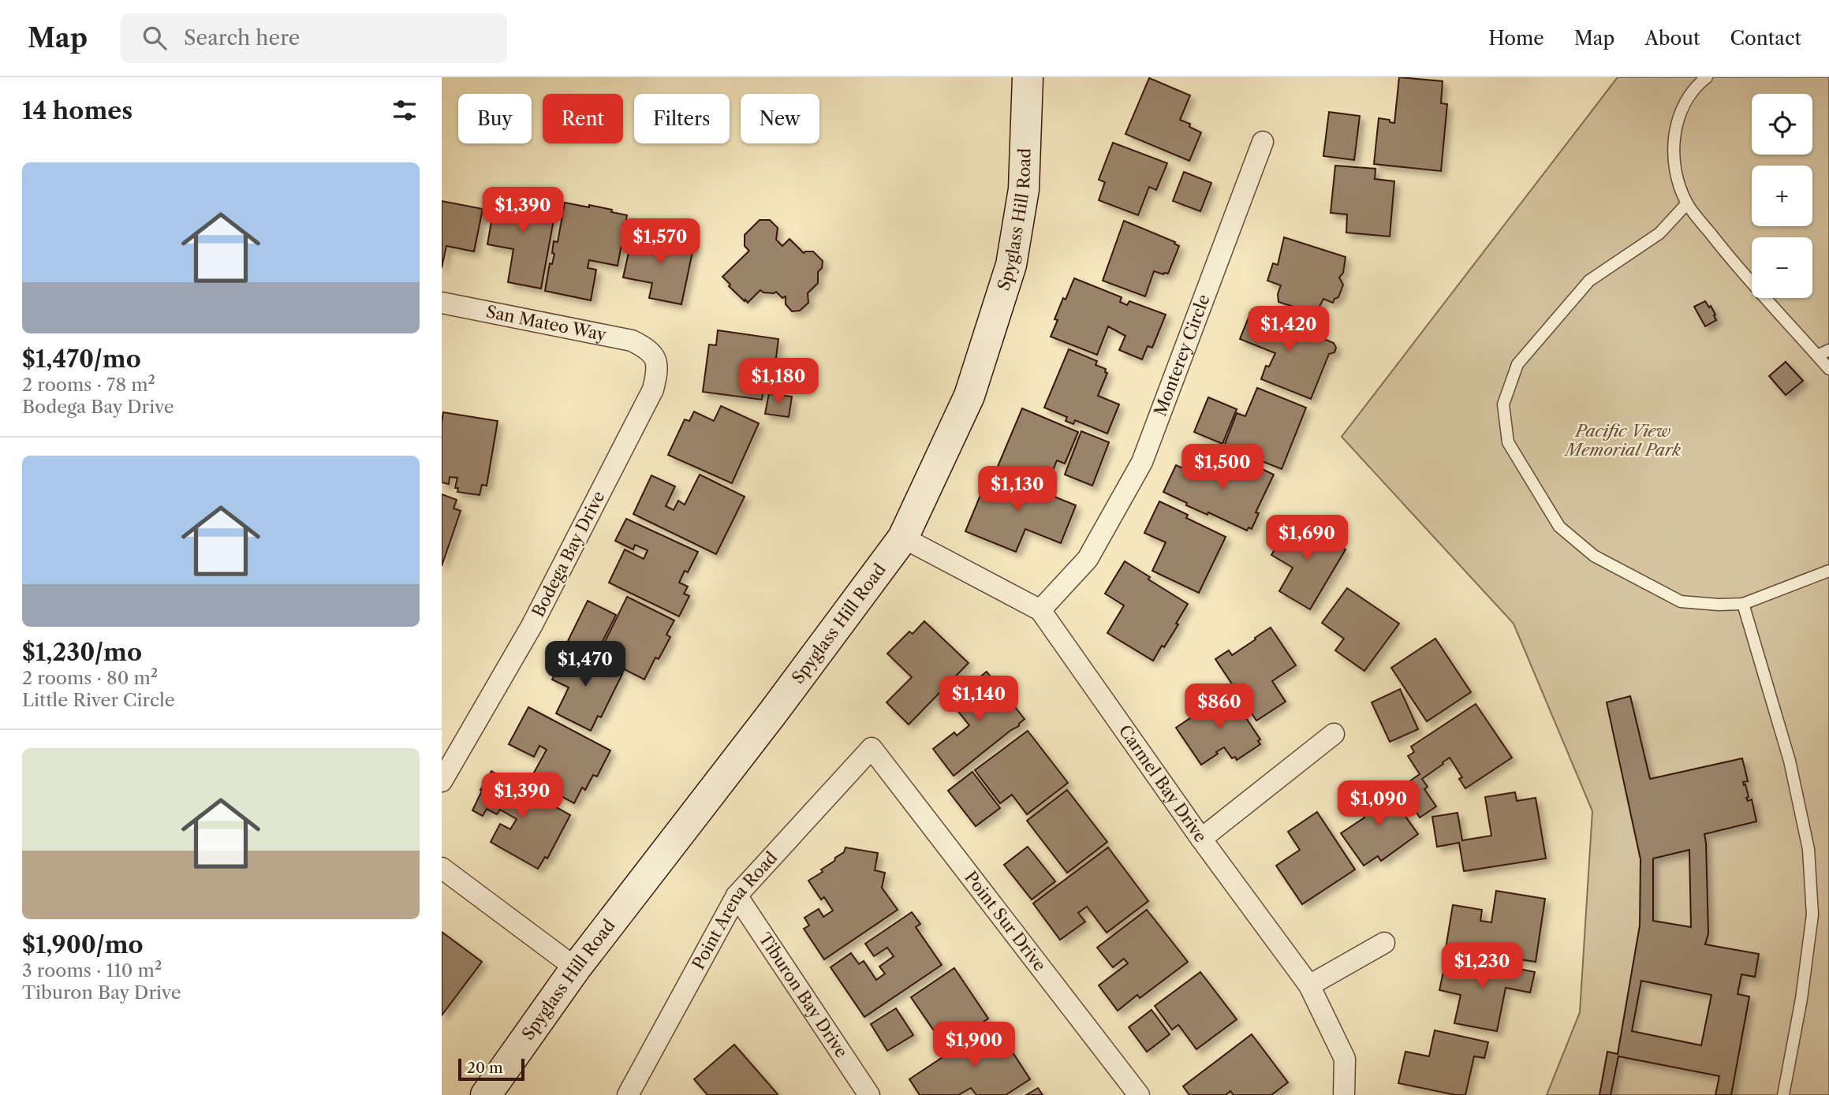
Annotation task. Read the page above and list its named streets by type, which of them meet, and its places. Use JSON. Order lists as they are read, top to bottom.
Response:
{
  "streets": {
    "main road": ["Spyglass Hill Road"],
    "street": [
      "San Mateo Way",
      "Monterey Circle",
      "Bodega Bay Drive",
      "Carmel Bay Drive",
      "Point Arena Road",
      "Point Sur Drive",
      "Tiburon Bay Drive"
    ]
  },
  "crossings": [
    ["Spyglass Hill Road", "Carmel Bay Drive"],
    ["San Mateo Way", "Bodega Bay Drive"],
    ["Monterey Circle", "Carmel Bay Drive"],
    ["Point Arena Road", "Point Sur Drive"],
    ["Point Arena Road", "Tiburon Bay Drive"]
  ],
  "parks": ["Pacific View Memorial Park"],
  "scale_bar": "20 m",
  "page": {
    "header": "Map",
    "search": "Search here",
    "nav": [
      "Home",
      "Map",
      "About",
      "Contact"
    ],
    "heading": "14 homes",
    "map_buttons": ["+", "−"],
    "chip": [
      "Buy",
      "Rent",
      "Filters",
      "New"
    ],
    "list": [
      {
        "name": "$1,470/mo",
        "note": "2 rooms · 78 m² · Bodega Bay Drive"
      },
      {
        "name": "$1,230/mo",
        "note": "2 rooms · 80 m² · Little River Circle"
      },
      {
        "name": "$1,900/mo",
        "note": "3 rooms · 110 m² · Tiburon Bay Drive"
      }
    ],
    "price": [
      "$1,390",
      "$1,570",
      "$1,420",
      "$1,180",
      "$1,500",
      "$1,130",
      "$1,690",
      "$1,470",
      "$1,140",
      "$860",
      "$1,390",
      "$1,090",
      "$1,230",
      "$1,900"
    ],
    "scale": "20 m"
  }
}
